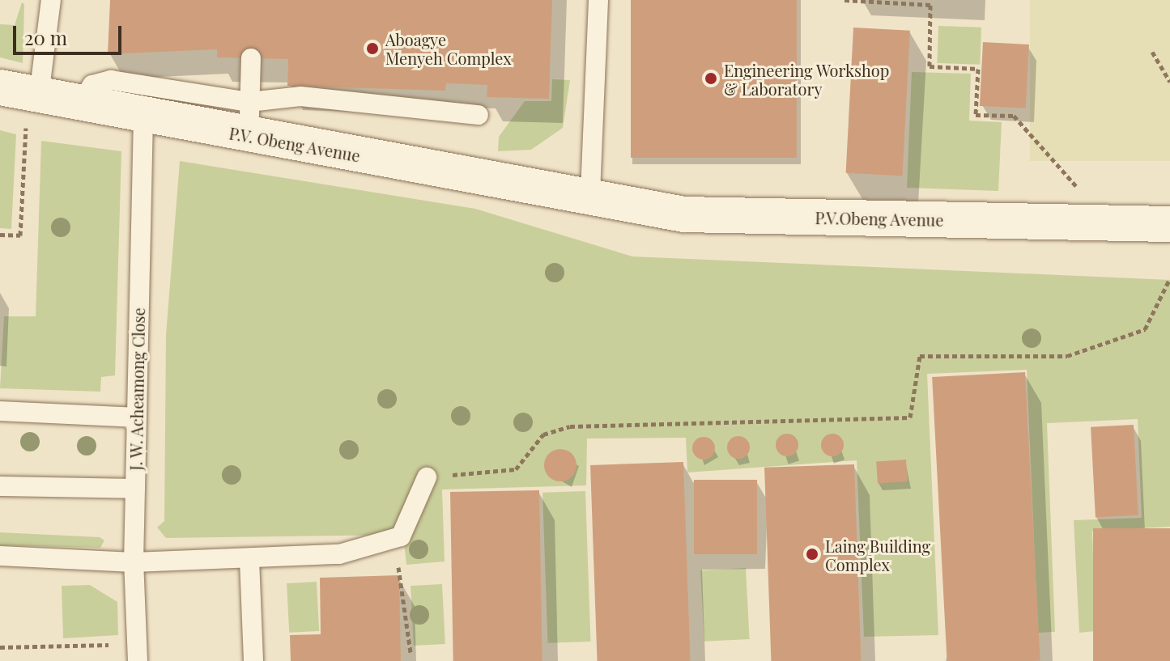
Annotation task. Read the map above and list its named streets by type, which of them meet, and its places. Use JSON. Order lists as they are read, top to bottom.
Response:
{
  "streets": {
    "street": ["P.V. Obeng Avenue", "P.V.Obeng Avenue"],
    "lane": ["J. W. Acheamong Close"]
  },
  "crossings": [
    ["P.V. Obeng Avenue", "P.V.Obeng Avenue"],
    ["P.V. Obeng Avenue", "J. W. Acheamong Close"]
  ],
  "places": ["Aboagye Menyeh Complex", "Engineering Workshop & Laboratory", "Laing Building Complex"],
  "scale_bar": "20 m"
}
